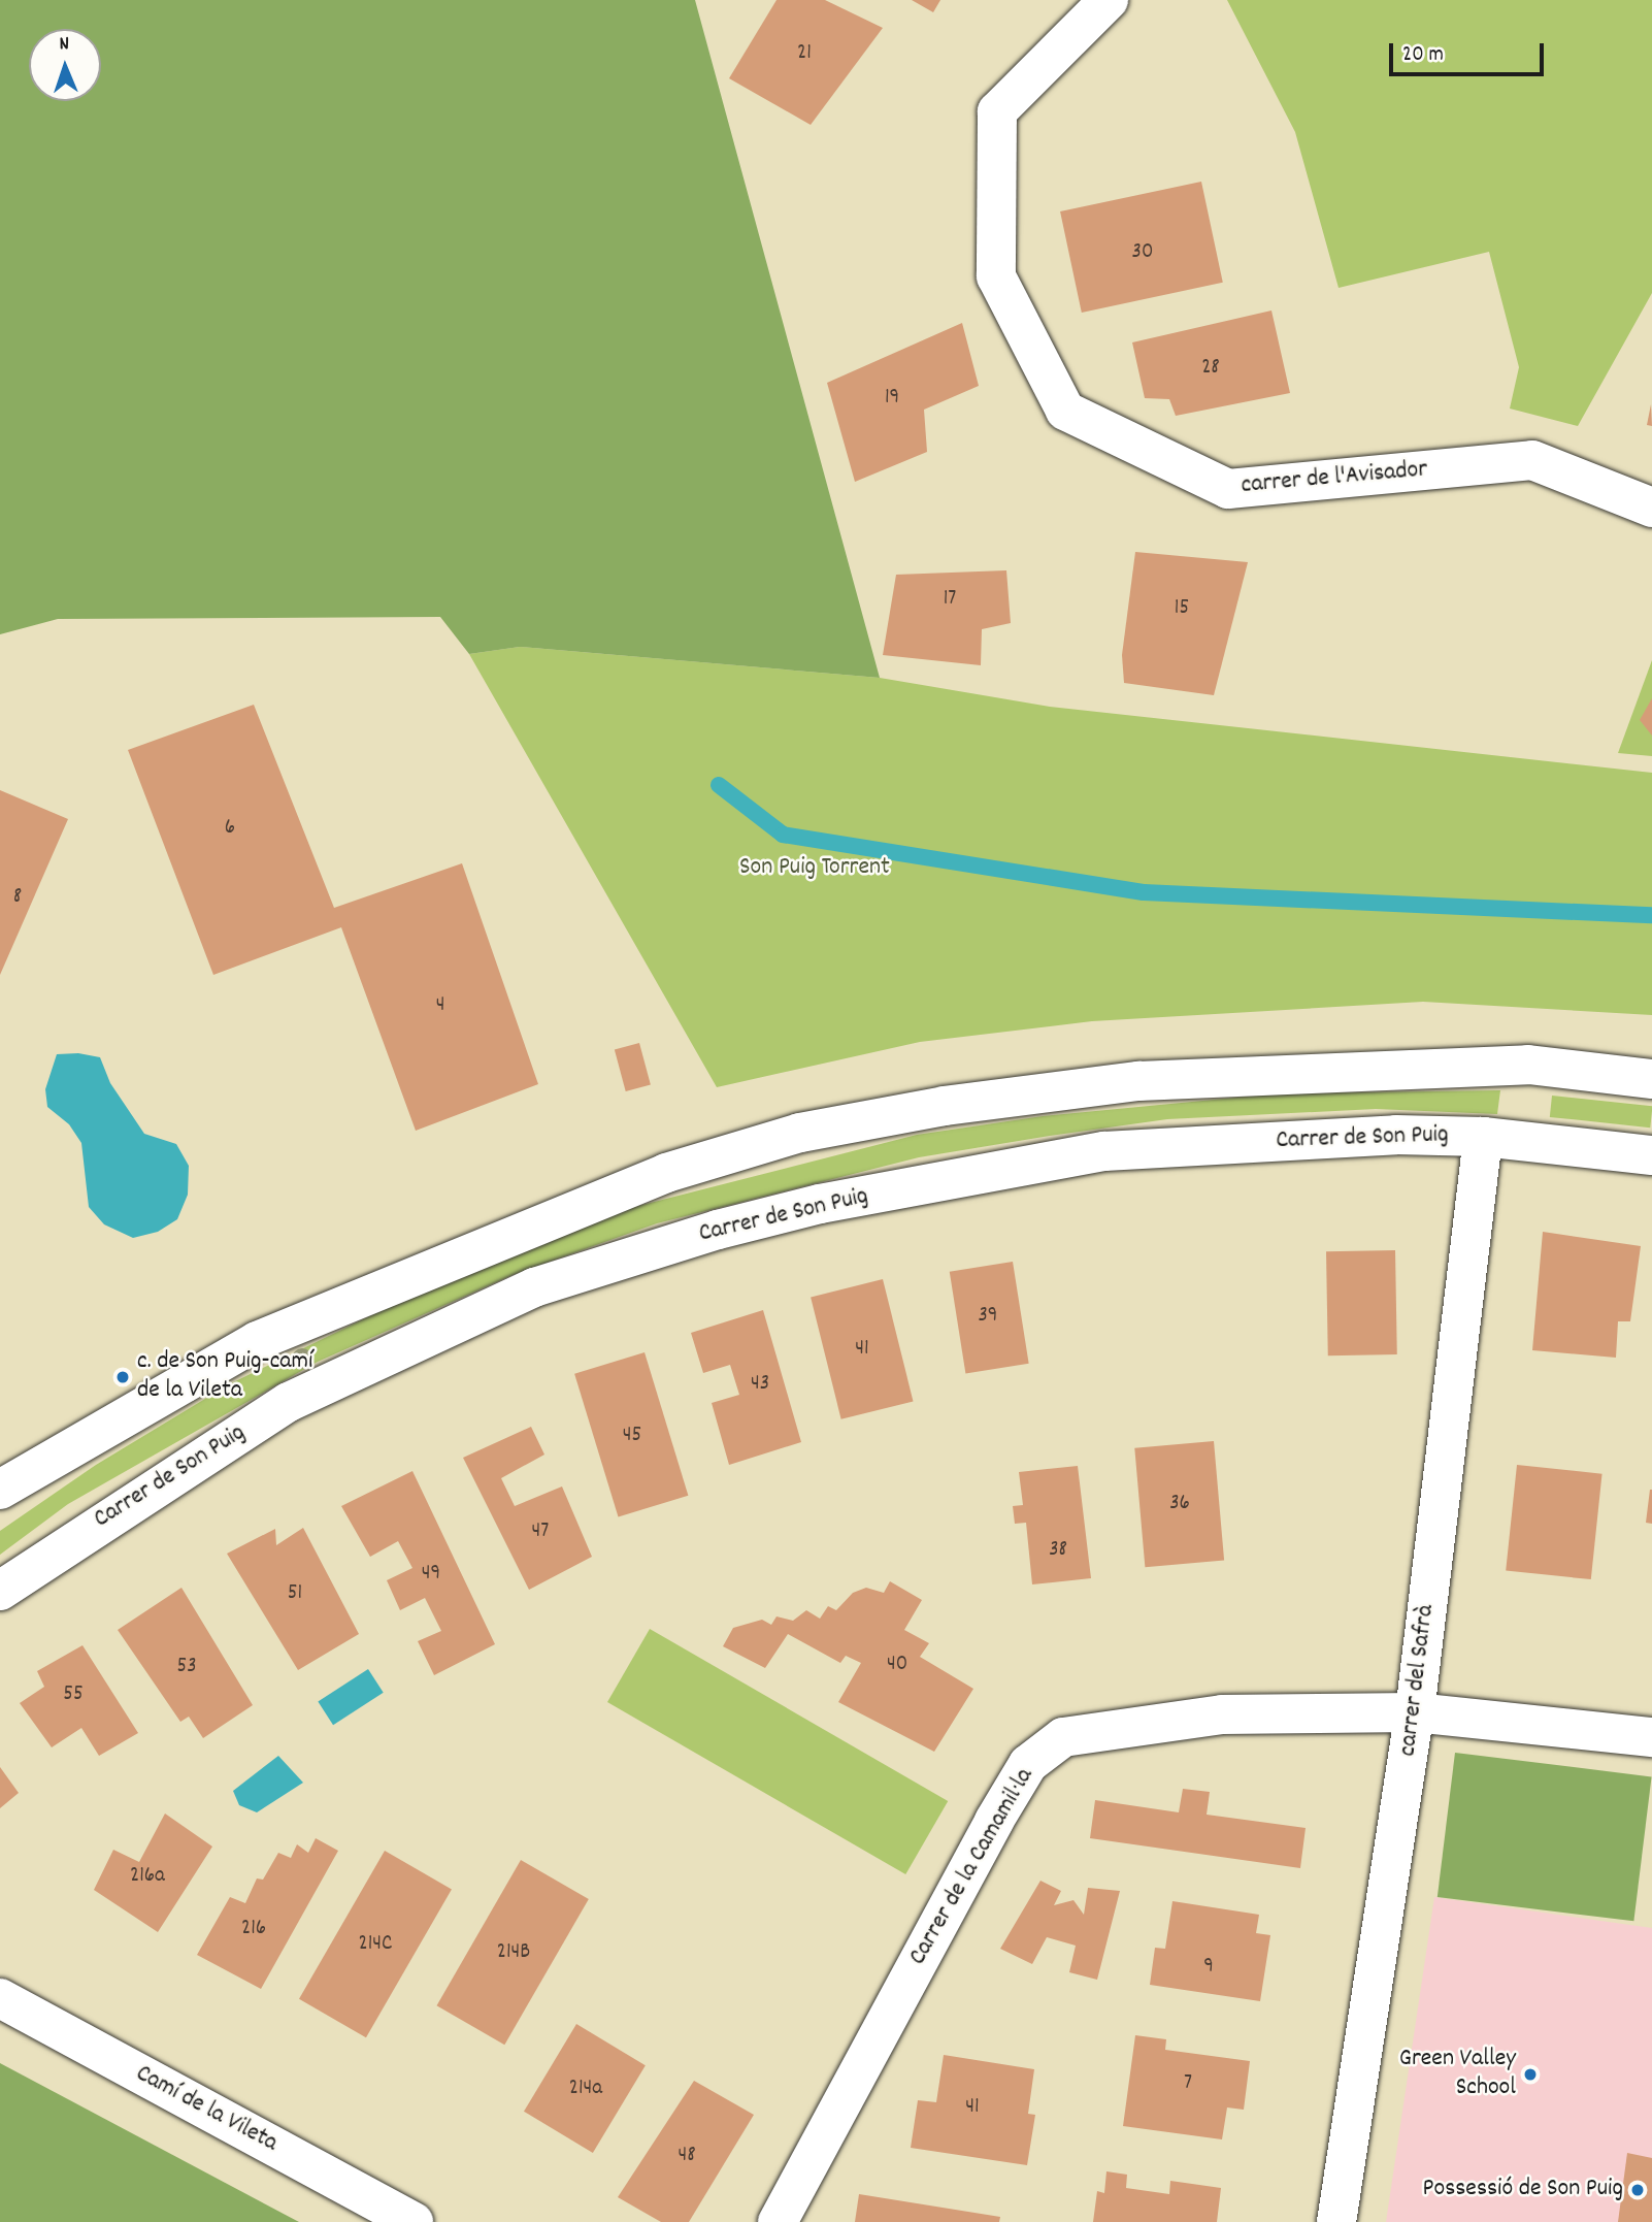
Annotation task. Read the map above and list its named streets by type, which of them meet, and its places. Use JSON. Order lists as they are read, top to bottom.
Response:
{
  "streets": {
    "street": [
      "carrer de l'Avisador",
      "Carrer de Son Puig",
      "carrer del Safrà",
      "Carrer de la Camamil·la",
      "Camí de la Vileta"
    ]
  },
  "crossings": [
    ["Carrer de Son Puig", "carrer del Safrà"],
    ["carrer del Safrà", "Carrer de la Camamil·la"]
  ],
  "parks": ["Son Puig Torrent"],
  "places": ["c. de Son Puig-camí de la Vileta", "Green Valley School", "Possessió de Son Puig"],
  "house_numbers": [
    "21",
    "30",
    "28",
    "19",
    "17",
    "15",
    "6",
    "8",
    "4",
    "39",
    "41",
    "43",
    "45",
    "36",
    "47",
    "38",
    "49",
    "51",
    "40",
    "53",
    "55",
    "216a",
    "216",
    "214C",
    "214B",
    "9",
    "7",
    "214a",
    "41",
    "48"
  ],
  "scale_bar": "20 m",
  "north": "top"
}
